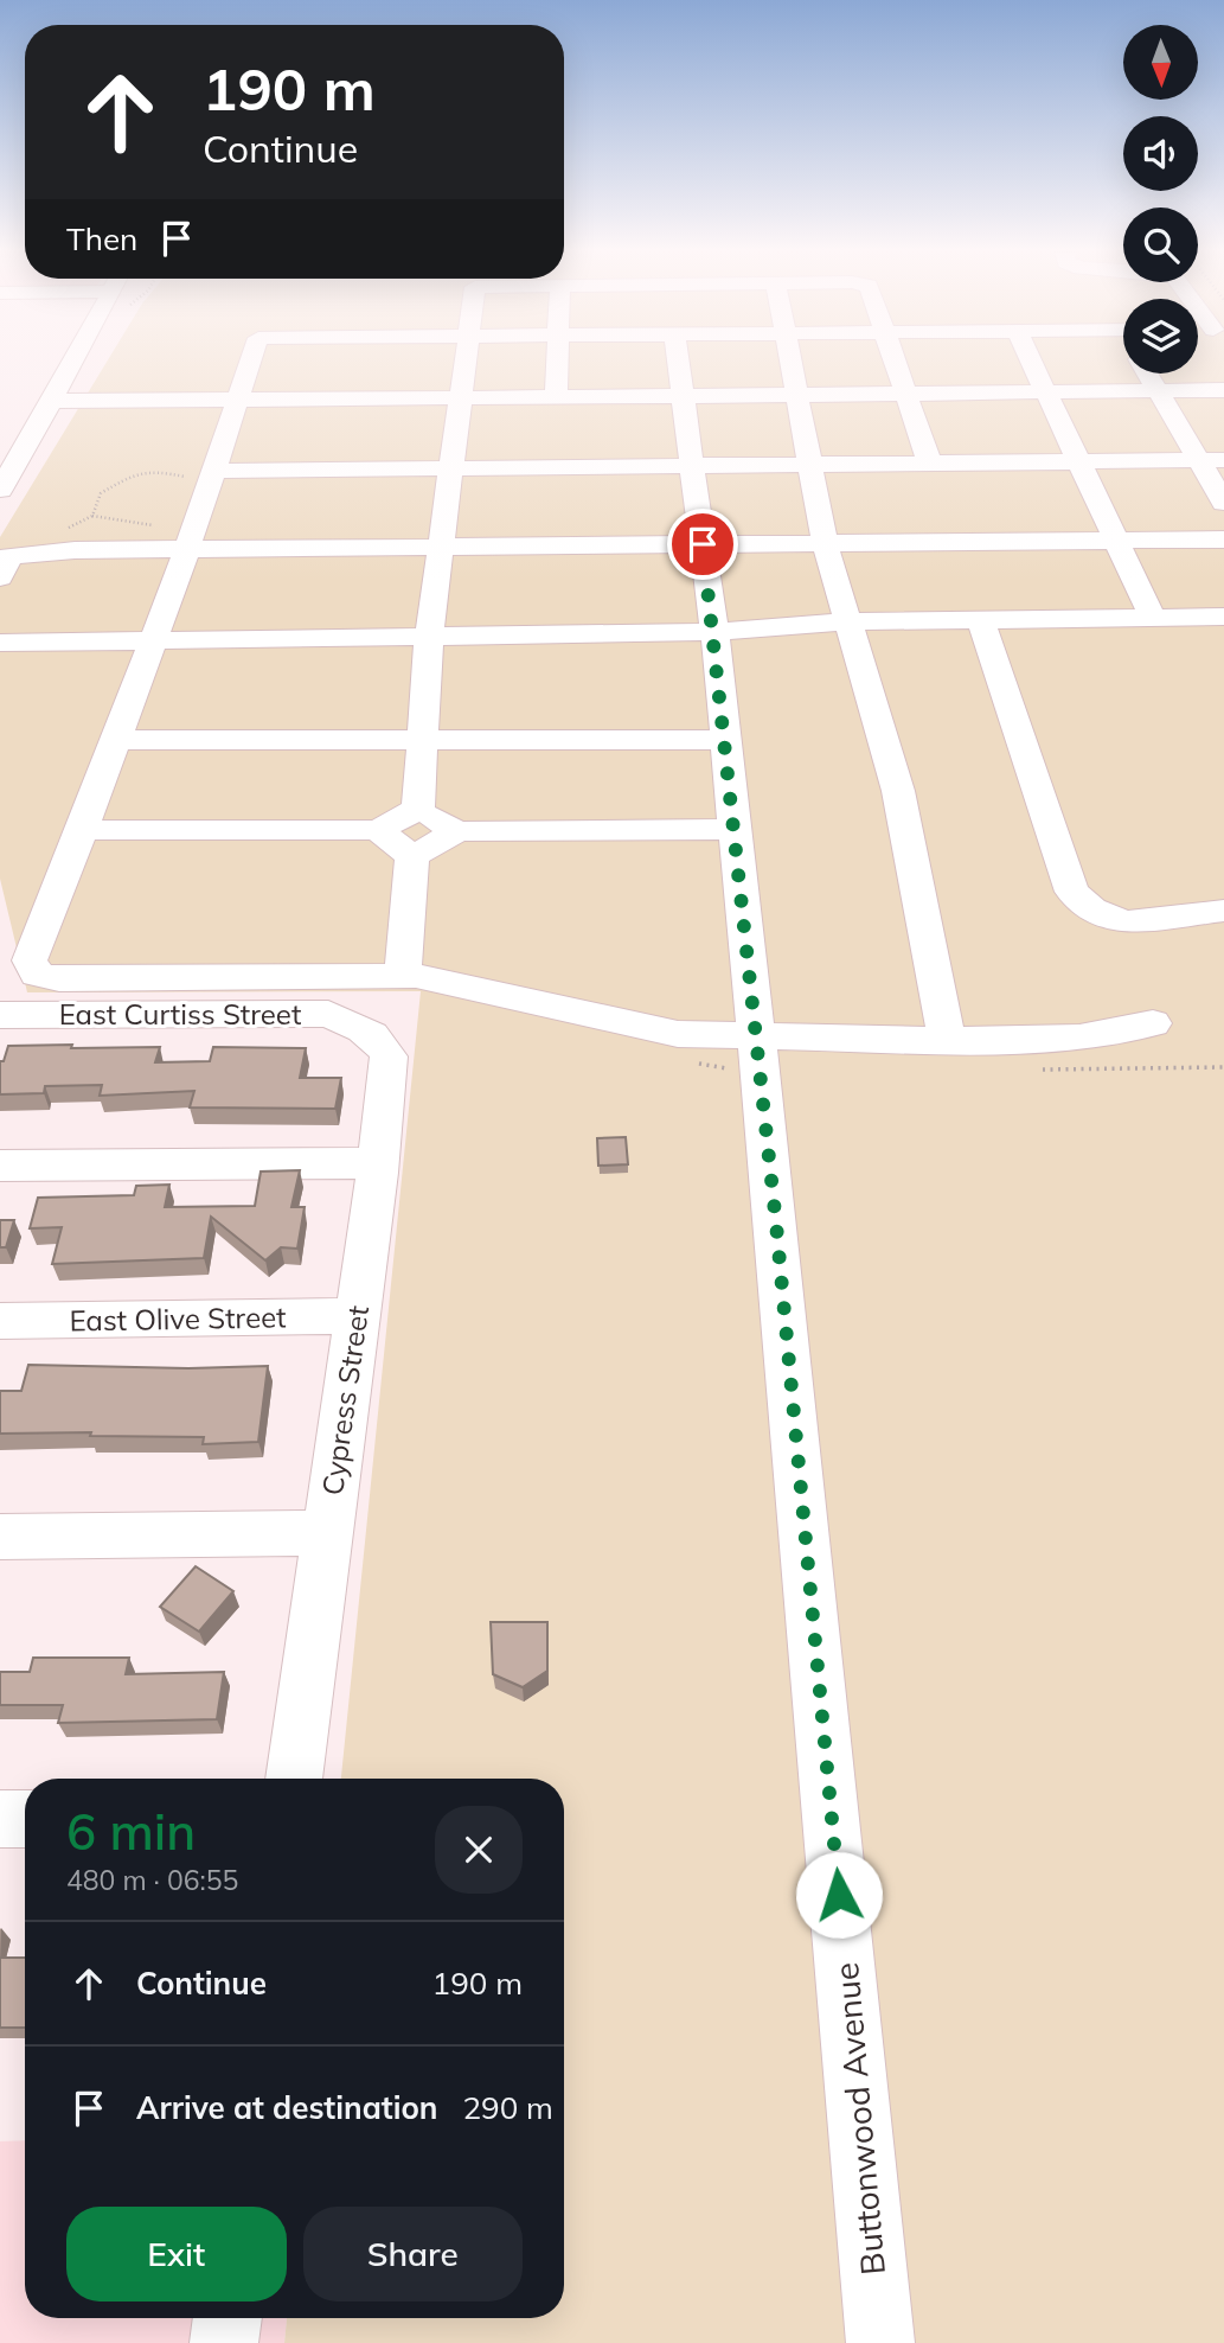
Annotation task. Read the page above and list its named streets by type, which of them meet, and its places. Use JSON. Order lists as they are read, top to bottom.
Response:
{
  "streets": {
    "street": [
      "East Curtiss Street",
      "East Olive Street",
      "Cypress Street",
      "Buttonwood Avenue"
    ]
  },
  "crossings": [
    ["East Curtiss Street", "Cypress Street"],
    ["East Olive Street", "Cypress Street"]
  ],
  "north": "bottom",
  "page": {
    "turn": ["190 m", "Continue"],
    "then": "Then",
    "heading": ["6 min", "480 m · 06:55"],
    "list": [
      {
        "name": "Continue",
        "value": "190 m"
      },
      {
        "name": "Arrive at destination",
        "value": "290 m"
      }
    ],
    "buttons": ["Exit", "Share"]
  }
}
